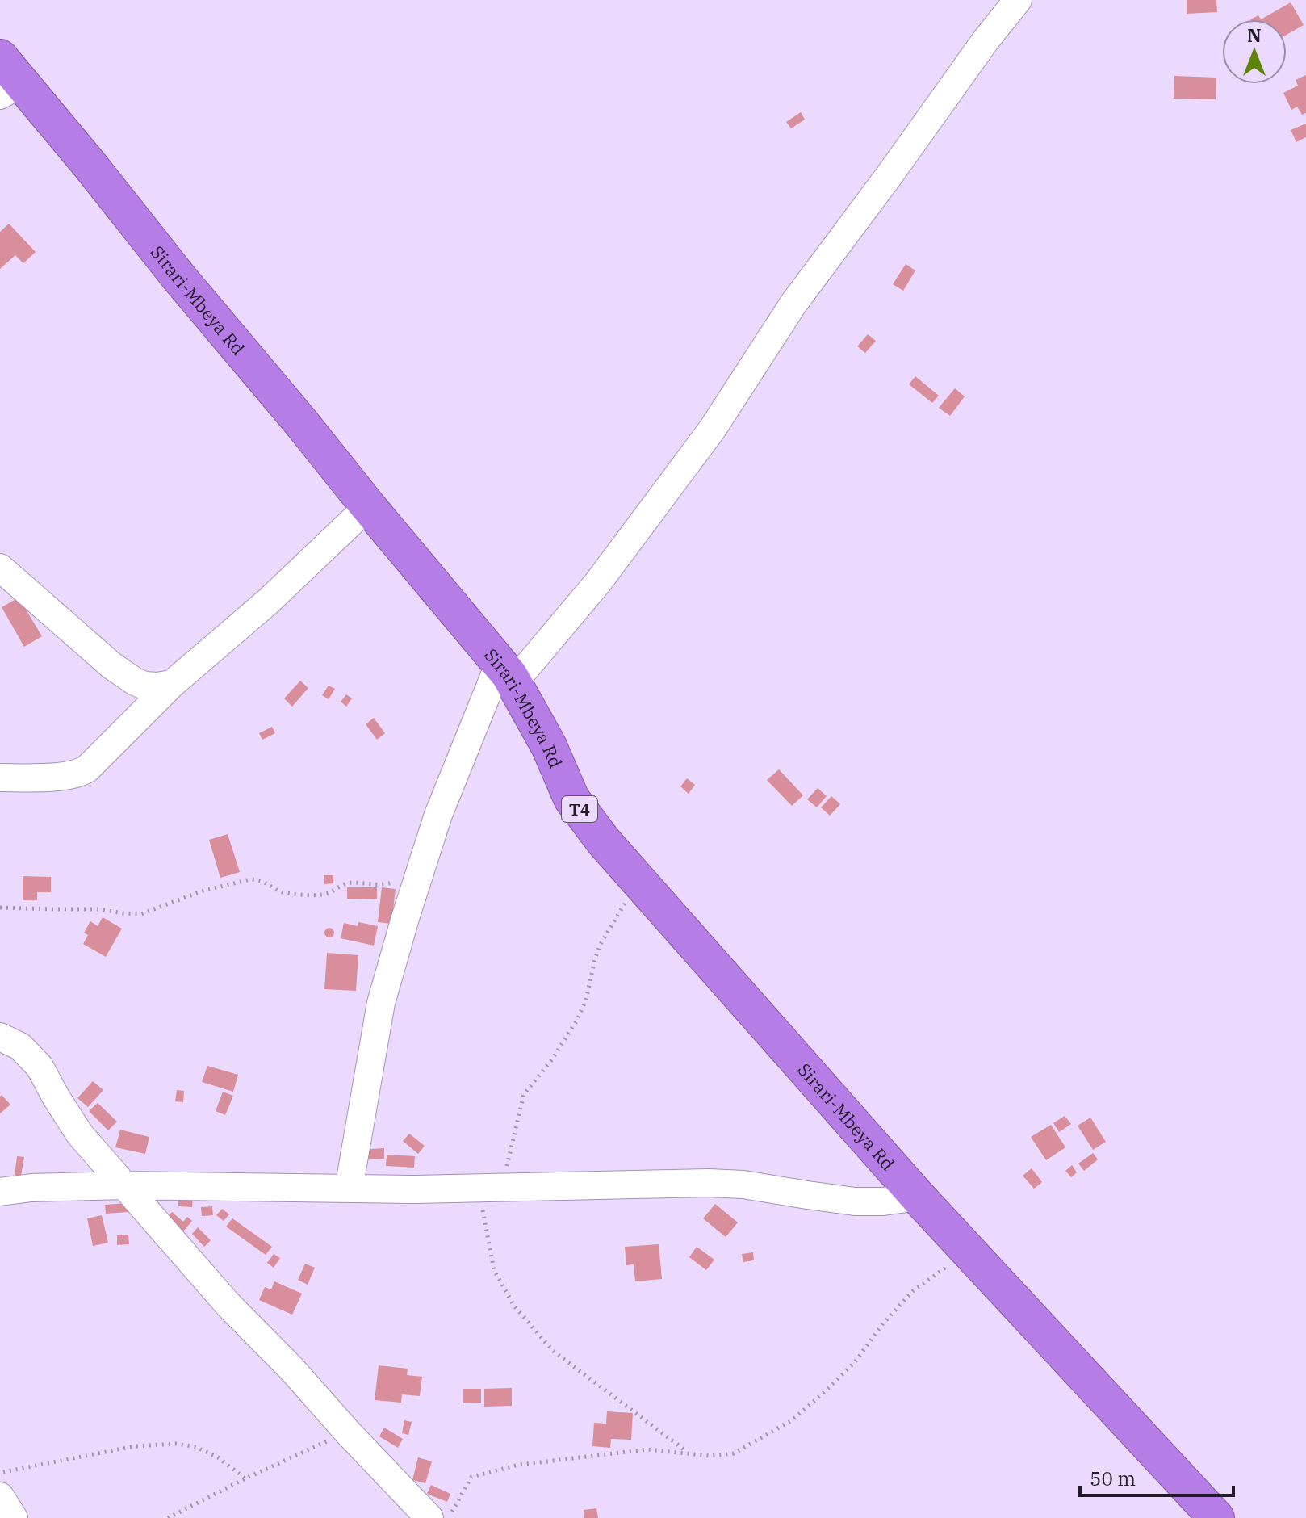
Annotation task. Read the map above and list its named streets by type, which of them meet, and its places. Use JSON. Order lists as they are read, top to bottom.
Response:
{
  "streets": {
    "highway": ["Sirari-Mbeya Rd", "T4"]
  },
  "scale_bar": "50 m",
  "north": "top"
}
